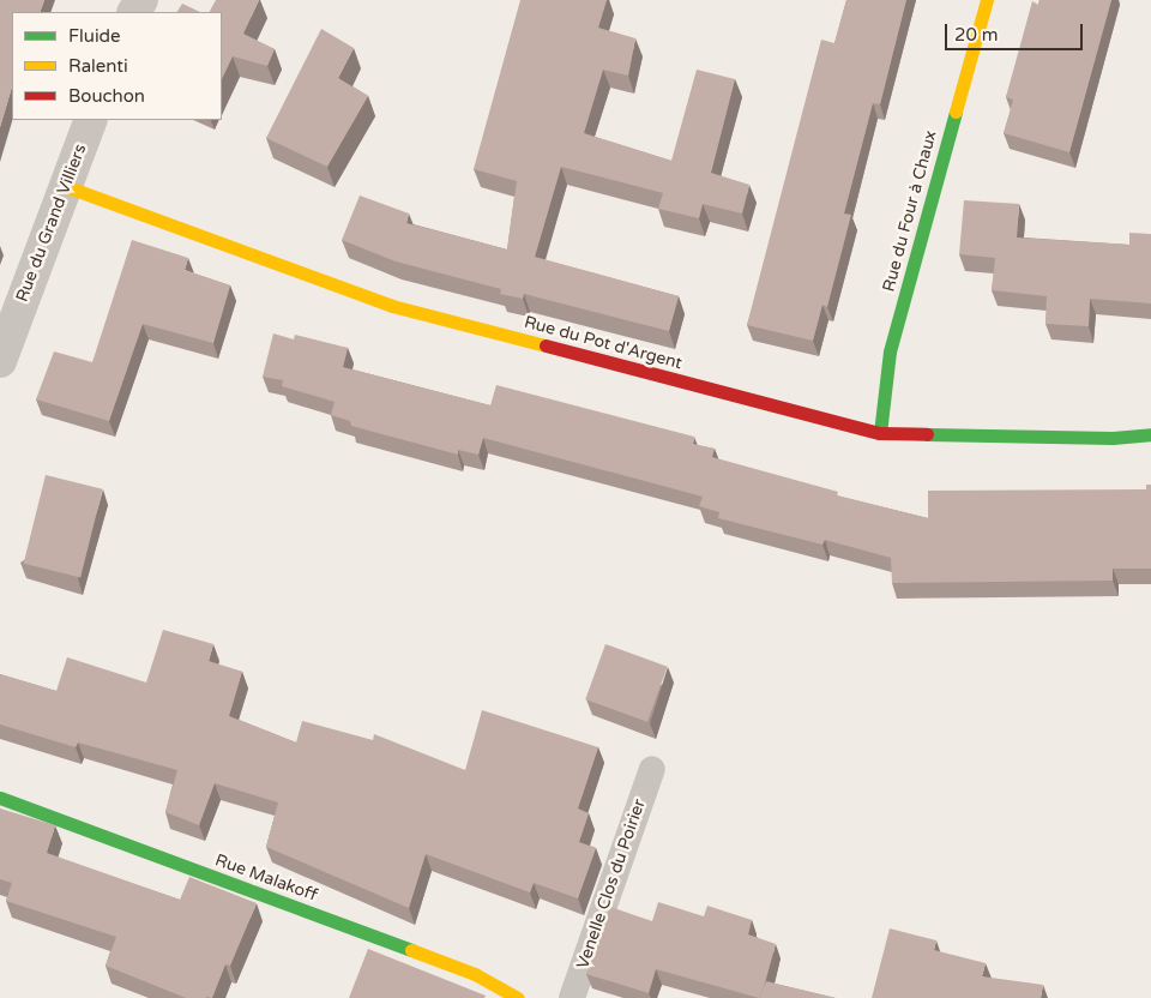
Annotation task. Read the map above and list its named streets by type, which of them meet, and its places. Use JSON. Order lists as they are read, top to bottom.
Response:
{
  "streets": {
    "street": [
      "Rue du Four à Chaux",
      "Rue du Grand Villiers",
      "Rue du Pot d'Argent",
      "Rue Malakoff"
    ],
    "lane": ["Venelle Clos du Poirier"]
  },
  "crossings": [
    ["Rue du Four à Chaux", "Rue du Pot d'Argent"],
    ["Rue du Grand Villiers", "Rue du Pot d'Argent"]
  ],
  "legend": ["Fluide", "Ralenti", "Bouchon"],
  "scale_bar": "20 m"
}
